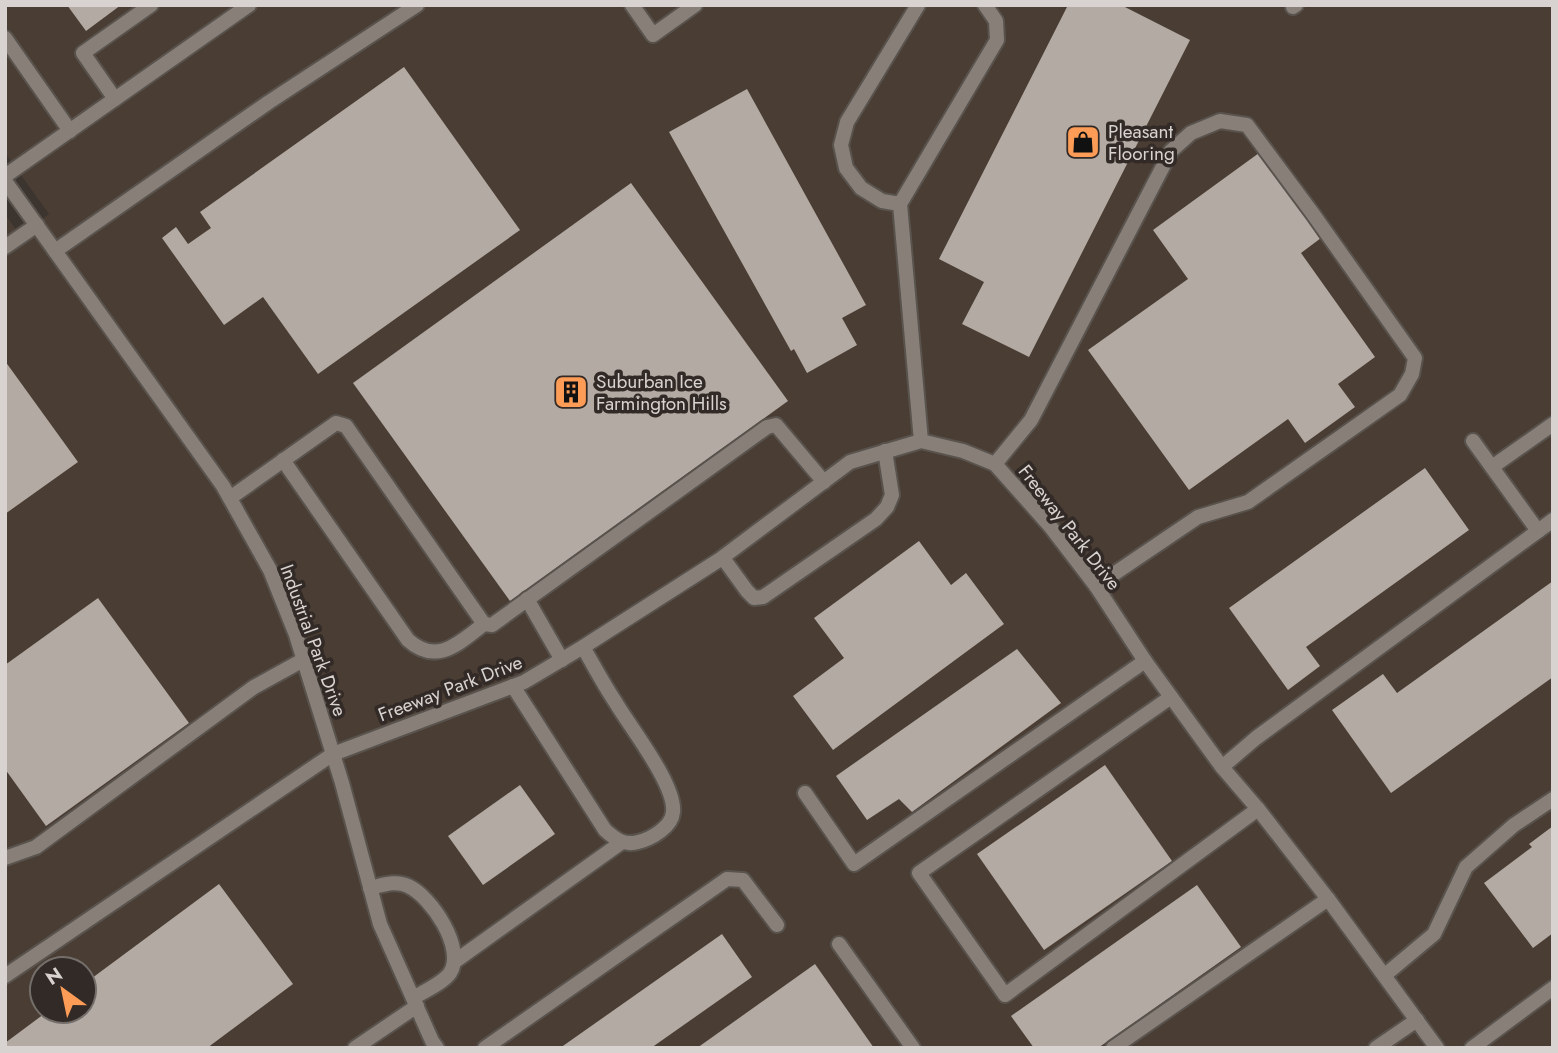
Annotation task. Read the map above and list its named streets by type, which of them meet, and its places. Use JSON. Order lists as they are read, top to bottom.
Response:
{
  "streets": {
    "street": ["Freeway Park Drive", "Industrial Park Drive"]
  },
  "crossings": [
    ["Freeway Park Drive", "Industrial Park Drive"]
  ],
  "places": {
    "shop": ["Pleasant Flooring"],
    "building": ["Suburban Ice Farmington Hills"]
  },
  "north": "top left"
}
